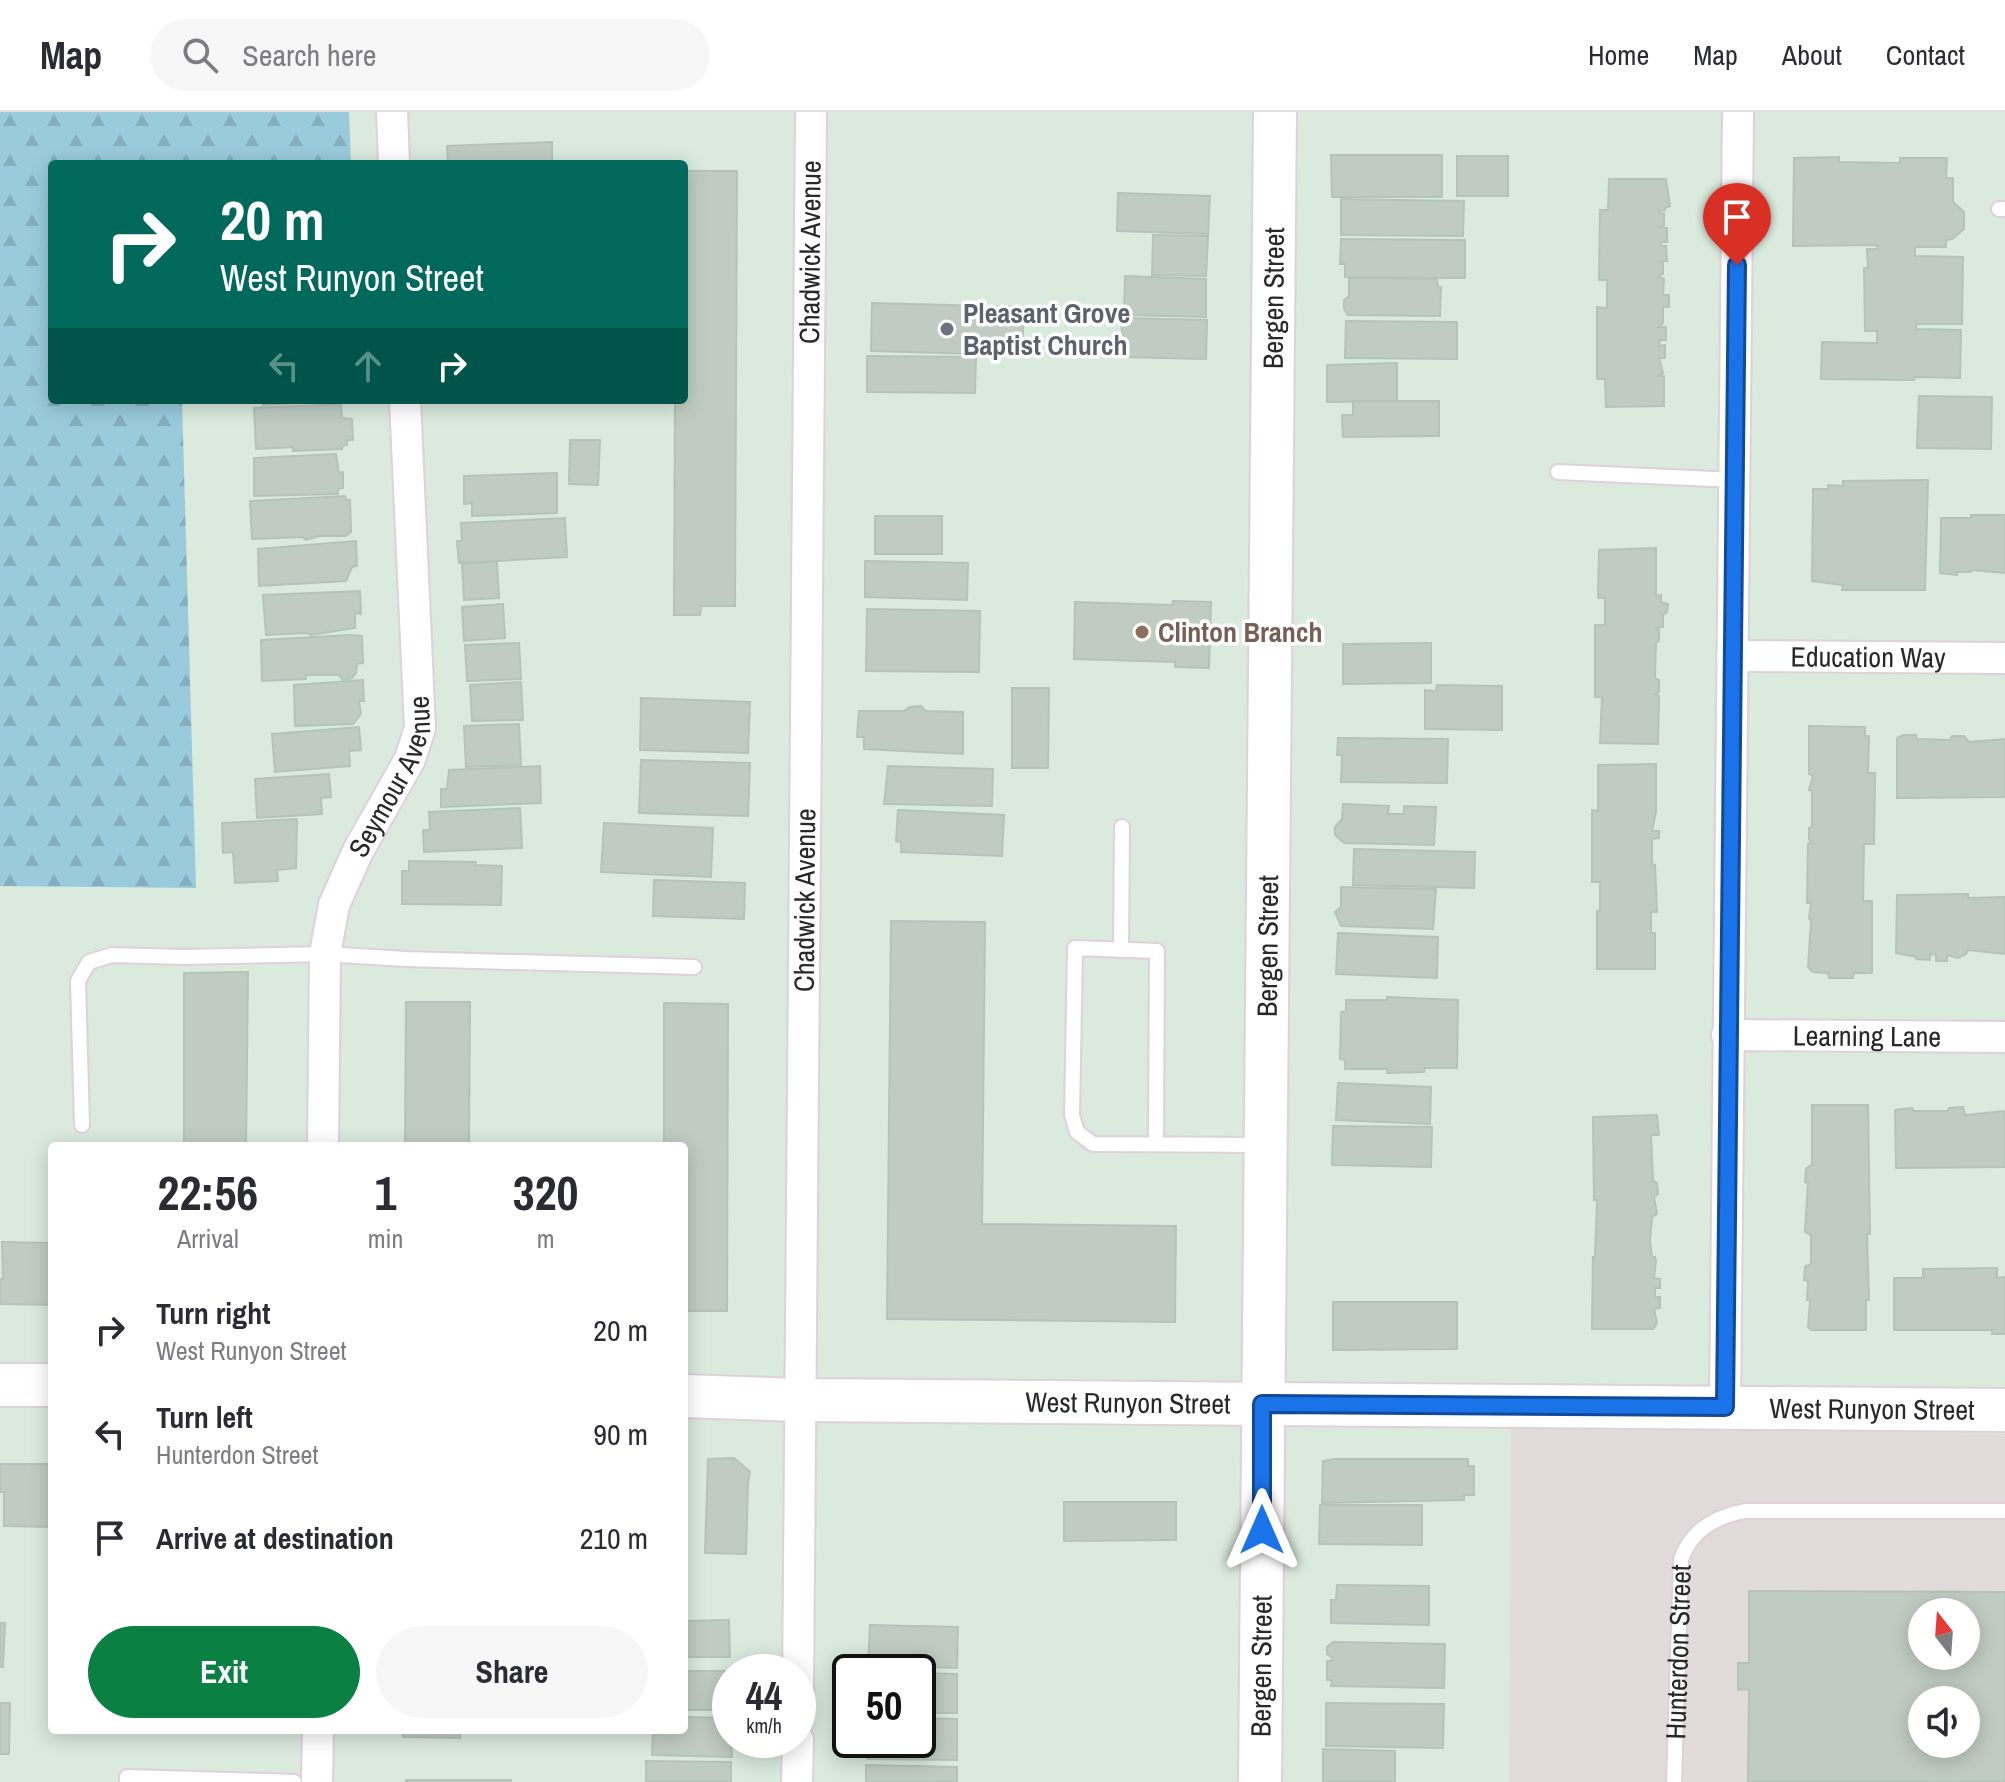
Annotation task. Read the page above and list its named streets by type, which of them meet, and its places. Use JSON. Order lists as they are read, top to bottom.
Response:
{
  "streets": {
    "main road": ["Bergen Street", "West Runyon Street"],
    "street": [
      "Chadwick Avenue",
      "Education Way",
      "Seymour Avenue",
      "Learning Lane"
    ],
    "lane": ["Hunterdon Street"]
  },
  "crossings": [
    ["Chadwick Avenue", "West Runyon Street"],
    ["Bergen Street", "West Runyon Street"]
  ],
  "places": ["Pleasant Grove Baptist Church", "Clinton Branch"],
  "north": "top",
  "page": {
    "header": "Map",
    "search": "Search here",
    "nav": [
      "Home",
      "Map",
      "About",
      "Contact"
    ],
    "turn": ["20 m", "West Runyon Street"],
    "eta": [
      "22:56",
      "Arrival",
      "1",
      "min",
      "320",
      "m"
    ],
    "list": [
      {
        "name": "Turn right",
        "note": "West Runyon Street",
        "value": "20 m"
      },
      {
        "name": "Turn left",
        "note": "Hunterdon Street",
        "value": "90 m"
      },
      {
        "name": "Arrive at destination",
        "value": "210 m"
      }
    ],
    "buttons": ["Exit", "Share"],
    "speed": "44 km/h",
    "limit": "50"
  }
}
